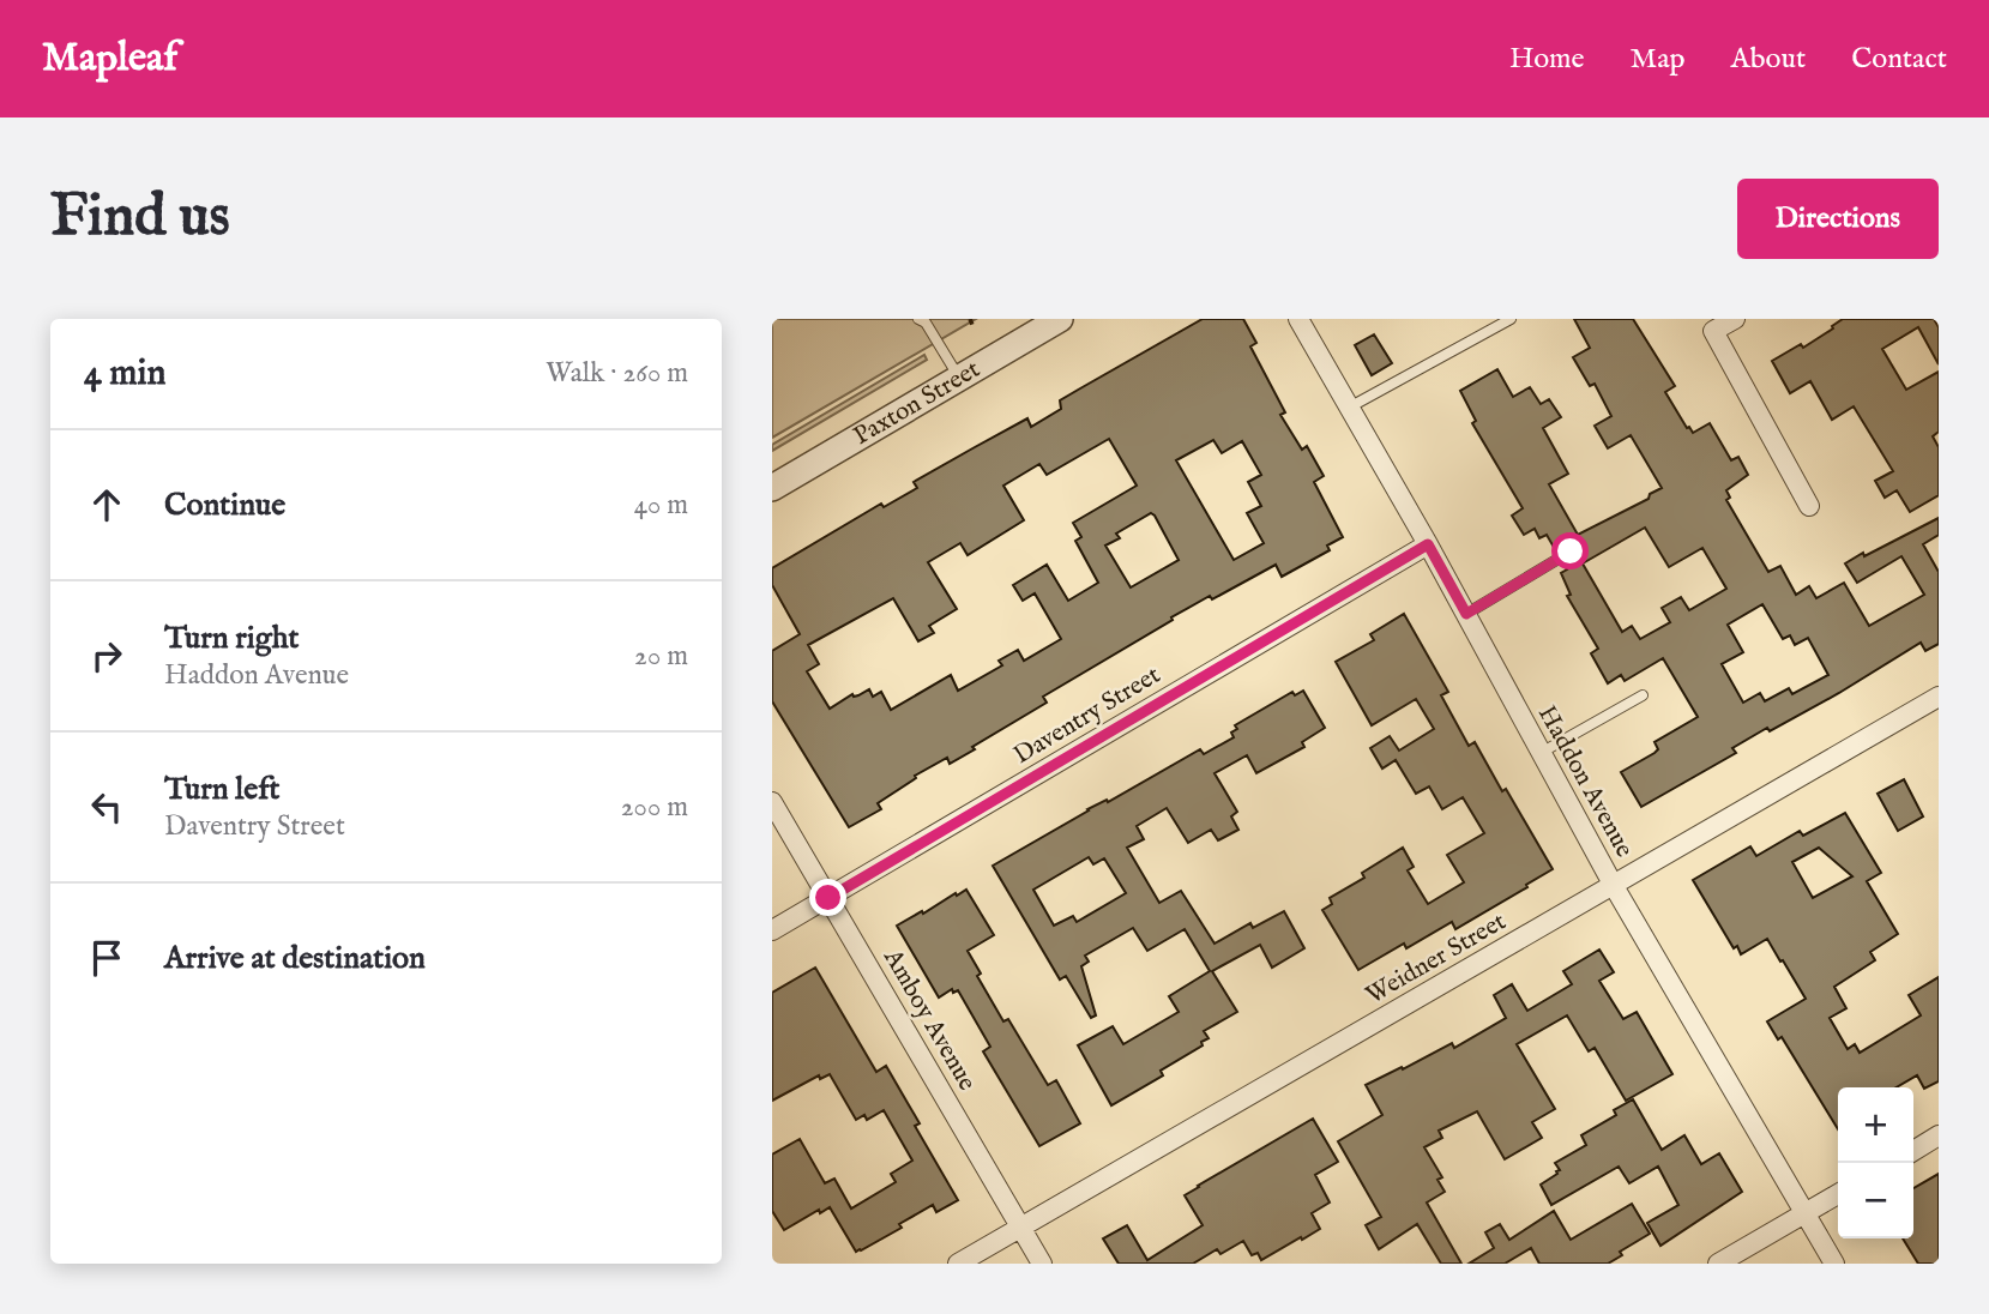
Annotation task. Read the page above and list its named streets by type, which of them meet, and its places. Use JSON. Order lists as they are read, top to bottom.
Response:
{
  "streets": {
    "street": [
      "Paxton Street",
      "Daventry Street",
      "Haddon Avenue",
      "Weidner Street",
      "Amboy Avenue"
    ]
  },
  "crossings": [
    ["Daventry Street", "Haddon Avenue"],
    ["Daventry Street", "Amboy Avenue"],
    ["Haddon Avenue", "Weidner Street"],
    ["Weidner Street", "Amboy Avenue"]
  ],
  "page": {
    "header": "Mapleaf",
    "nav": [
      "Home",
      "Map",
      "About",
      "Contact"
    ],
    "buttons": "Directions",
    "title": "Find us",
    "heading": ["4 min", "Walk · 260 m"],
    "list": [
      ["Continue", "40 m"],
      ["Turn right", "Haddon Avenue", "20 m"],
      ["Turn left", "Daventry Street", "200 m"],
      "Arrive at destination"
    ],
    "map_buttons": ["+", "−"]
  }
}
